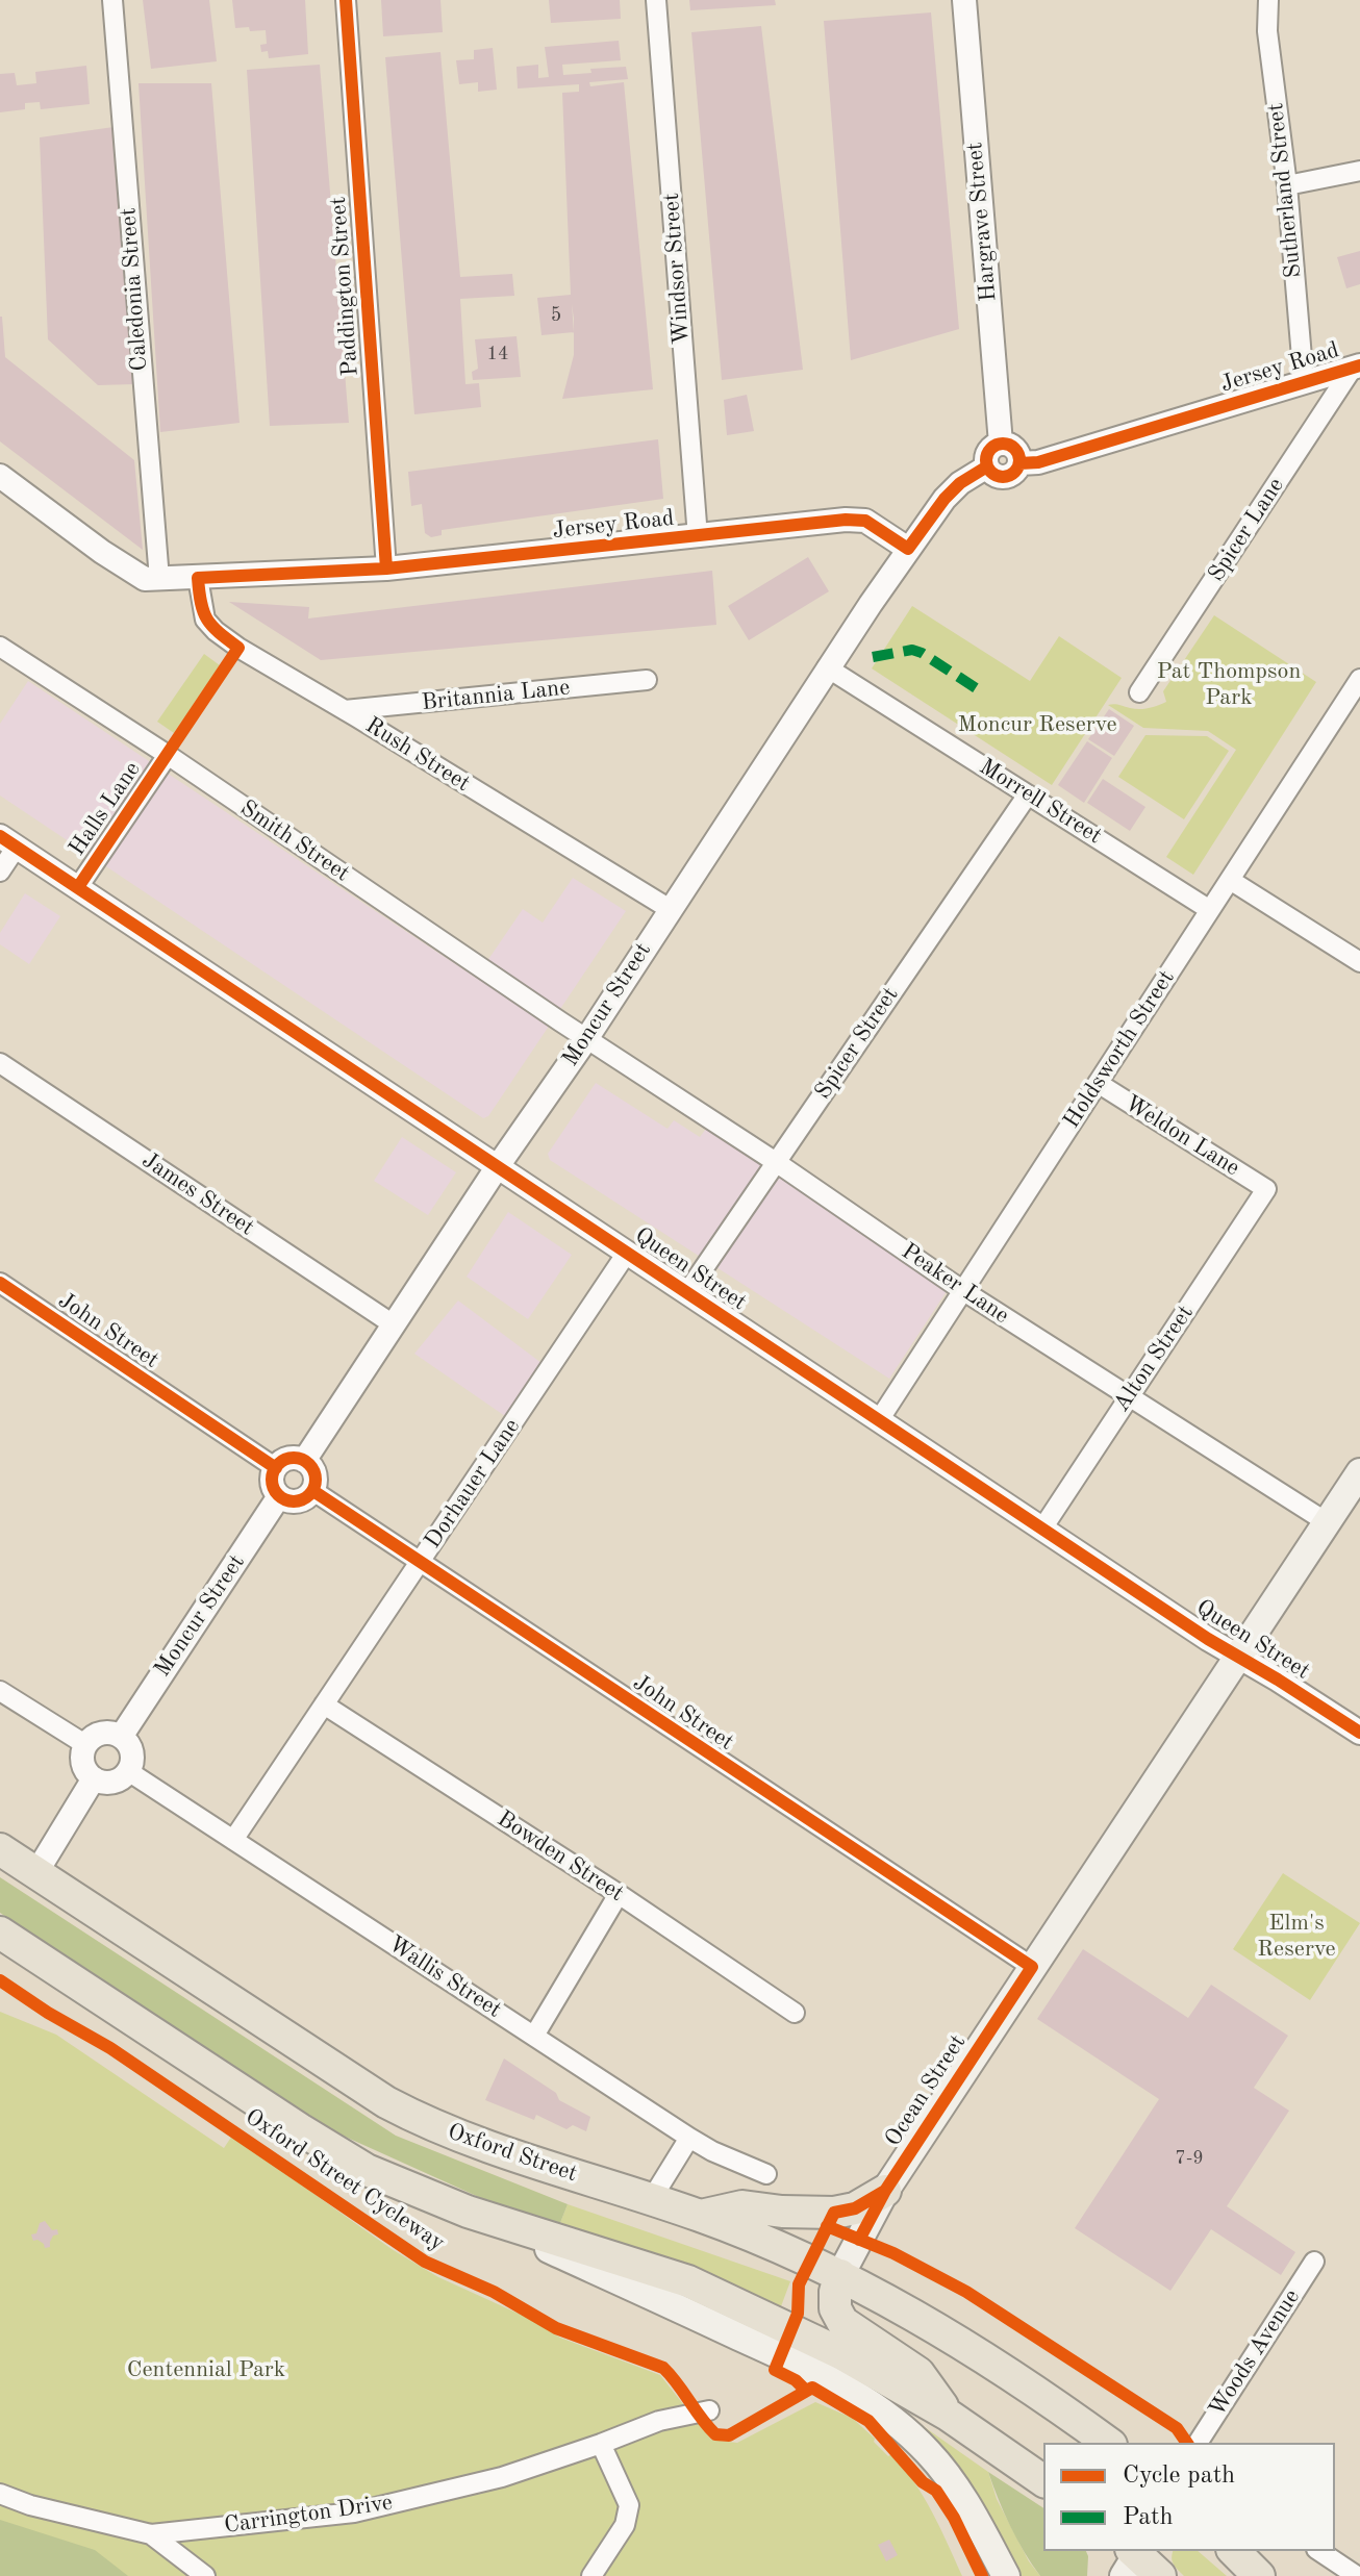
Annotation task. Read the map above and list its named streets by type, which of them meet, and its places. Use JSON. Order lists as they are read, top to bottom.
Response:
{
  "streets": {
    "main road": ["Ocean Street", "Oxford Street"],
    "street": [
      "Sutherland Street",
      "Hargrave Street",
      "Windsor Street",
      "Paddington Street",
      "Caledonia Street",
      "Jersey Road",
      "Spicer Lane",
      "Britannia Lane",
      "Rush Street",
      "Morrell Street",
      "Halls Lane",
      "Smith Street",
      "Moncur Street",
      "Spicer Street",
      "Holdsworth Street",
      "Weldon Lane",
      "James Street",
      "Queen Street",
      "Peaker Lane",
      "John Street",
      "Alton Street",
      "Dorhauer Lane",
      "Bowden Street",
      "Wallis Street",
      "Woods Avenue",
      "Carrington Drive"
    ],
    "cycle path": ["Oxford Street Cycleway"]
  },
  "crossings": [
    ["Sutherland Street", "Jersey Road"],
    ["Hargrave Street", "Jersey Road"],
    ["Windsor Street", "Jersey Road"],
    ["Paddington Street", "Jersey Road"],
    ["Caledonia Street", "Jersey Road"],
    ["Jersey Road", "Spicer Lane"],
    ["Jersey Road", "Rush Street"],
    ["Jersey Road", "Moncur Street"],
    ["Britannia Lane", "Rush Street"],
    ["Rush Street", "Moncur Street"],
    ["Morrell Street", "Moncur Street"],
    ["Morrell Street", "Spicer Street"],
    ["Morrell Street", "Holdsworth Street"],
    ["Halls Lane", "Smith Street"],
    ["Halls Lane", "Queen Street"],
    ["Smith Street", "Moncur Street"],
    ["Smith Street", "Peaker Lane"],
    ["Moncur Street", "James Street"],
    ["Moncur Street", "Queen Street"],
    ["Moncur Street", "Peaker Lane"],
    ["Moncur Street", "John Street"],
    ["Moncur Street", "Wallis Street"],
    ["Spicer Street", "Queen Street"],
    ["Spicer Street", "Peaker Lane"],
    ["Holdsworth Street", "Weldon Lane"],
    ["Holdsworth Street", "Queen Street"],
    ["Holdsworth Street", "Peaker Lane"],
    ["Weldon Lane", "Alton Street"],
    ["Queen Street", "Alton Street"],
    ["Queen Street", "Dorhauer Lane"],
    ["Queen Street", "Ocean Street"],
    ["Peaker Lane", "Alton Street"],
    ["Peaker Lane", "Ocean Street"],
    ["John Street", "Dorhauer Lane"],
    ["John Street", "Ocean Street"],
    ["Dorhauer Lane", "Bowden Street"],
    ["Dorhauer Lane", "Wallis Street"],
    ["Ocean Street", "Oxford Street"]
  ],
  "parks": [
    "Pat Thompson Park",
    "Moncur Reserve",
    "Elm's Reserve",
    "Centennial Park"
  ],
  "house_numbers": ["5", "14", "7-9"],
  "legend": ["Cycle path", "Path"]
}
